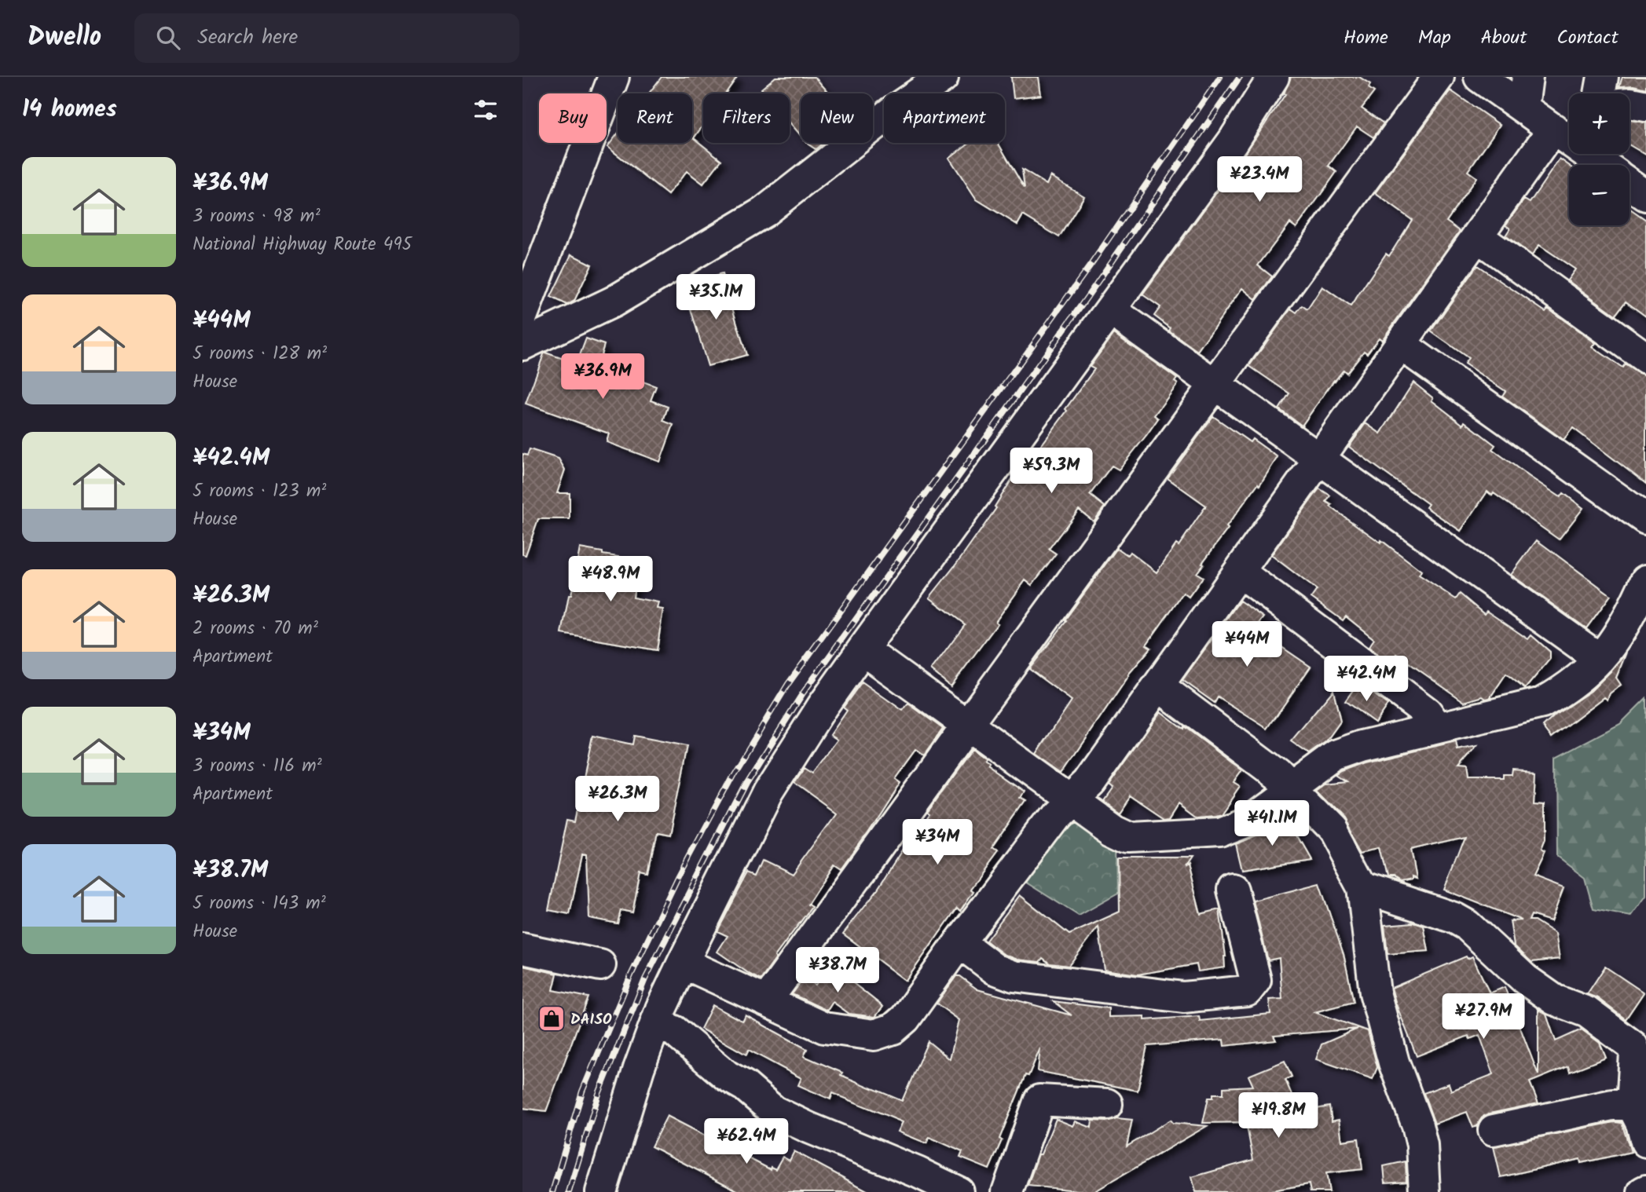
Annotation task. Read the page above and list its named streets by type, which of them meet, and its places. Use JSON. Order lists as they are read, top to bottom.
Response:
{
  "places": {
    "shop": ["DAISO"]
  },
  "page": {
    "header": "Dwello",
    "search": "Search here",
    "nav": [
      "Home",
      "Map",
      "About",
      "Contact"
    ],
    "heading": "14 homes",
    "map_buttons": ["+", "−"],
    "chip": [
      "Buy",
      "Rent",
      "Filters",
      "New",
      "Apartment"
    ],
    "list": [
      {
        "name": "¥36.9M",
        "note": "3 rooms · 98 m² · National Highway Route 495"
      },
      {
        "name": "¥44M",
        "note": "5 rooms · 128 m² · House"
      },
      {
        "name": "¥42.4M",
        "note": "5 rooms · 123 m² · House"
      },
      {
        "name": "¥26.3M",
        "note": "2 rooms · 70 m² · Apartment"
      },
      {
        "name": "¥34M",
        "note": "3 rooms · 116 m² · Apartment"
      },
      {
        "name": "¥38.7M",
        "note": "5 rooms · 143 m² · House"
      }
    ],
    "price": [
      "¥23.4M",
      "¥35.1M",
      "¥36.9M",
      "¥59.3M",
      "¥48.9M",
      "¥44M",
      "¥42.4M",
      "¥26.3M",
      "¥41.1M",
      "¥34M",
      "¥38.7M",
      "¥27.9M",
      "¥19.8M",
      "¥62.4M"
    ]
  }
}
